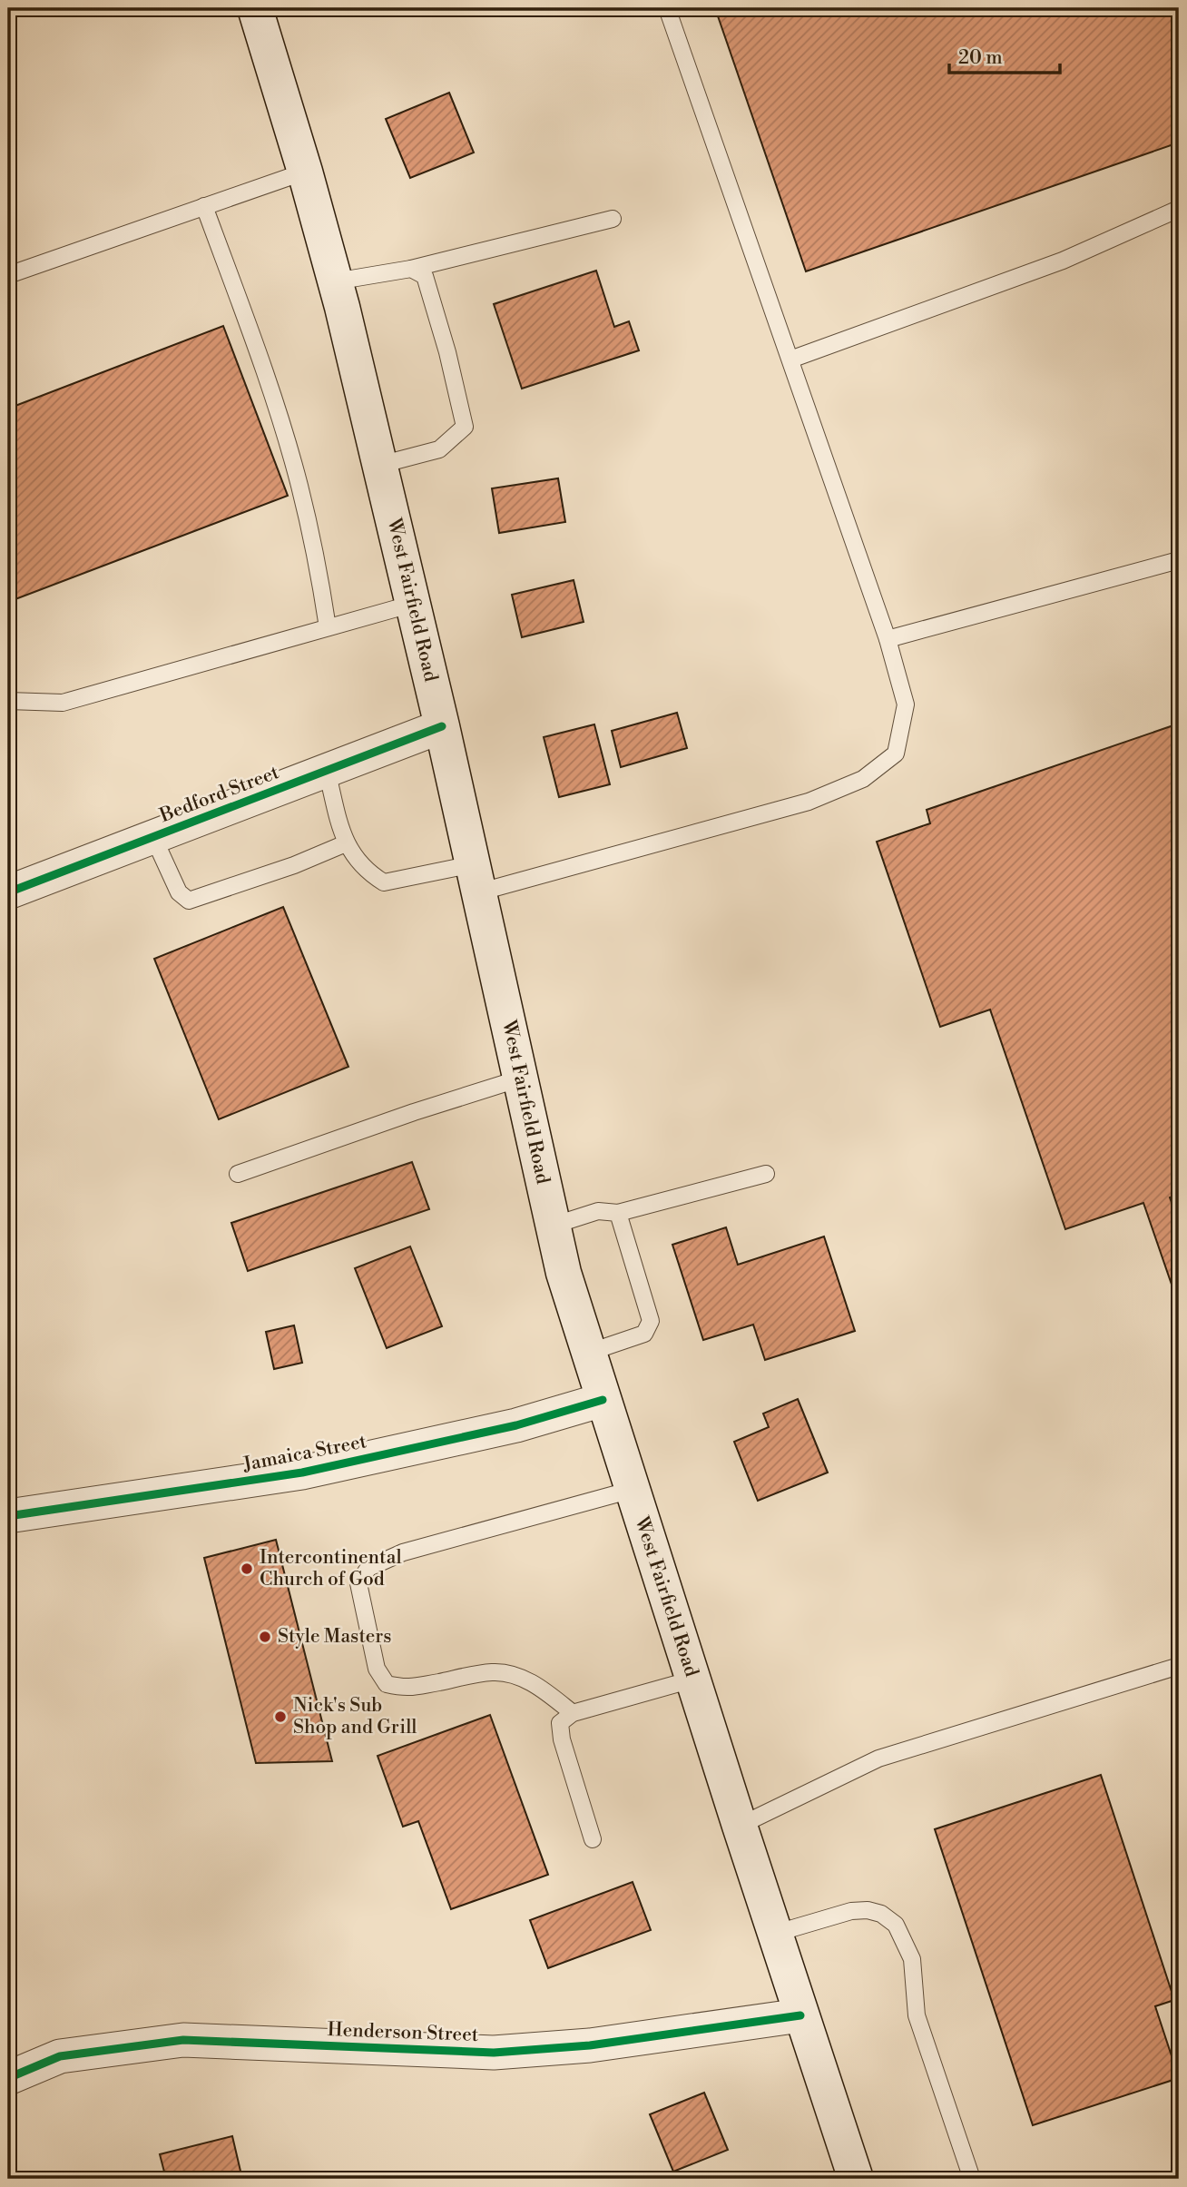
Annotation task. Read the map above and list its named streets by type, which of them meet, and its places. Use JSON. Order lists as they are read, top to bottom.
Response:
{
  "streets": {
    "main road": ["West Fairfield Road"],
    "street": ["Bedford Street", "Jamaica Street", "Henderson Street"]
  },
  "crossings": [
    ["West Fairfield Road", "Bedford Street"],
    ["West Fairfield Road", "Jamaica Street"],
    ["West Fairfield Road", "Henderson Street"]
  ],
  "places": ["Intercontinental Church of God", "Style Masters", "Nick's Sub Shop and Grill"],
  "scale_bar": "20 m"
}
